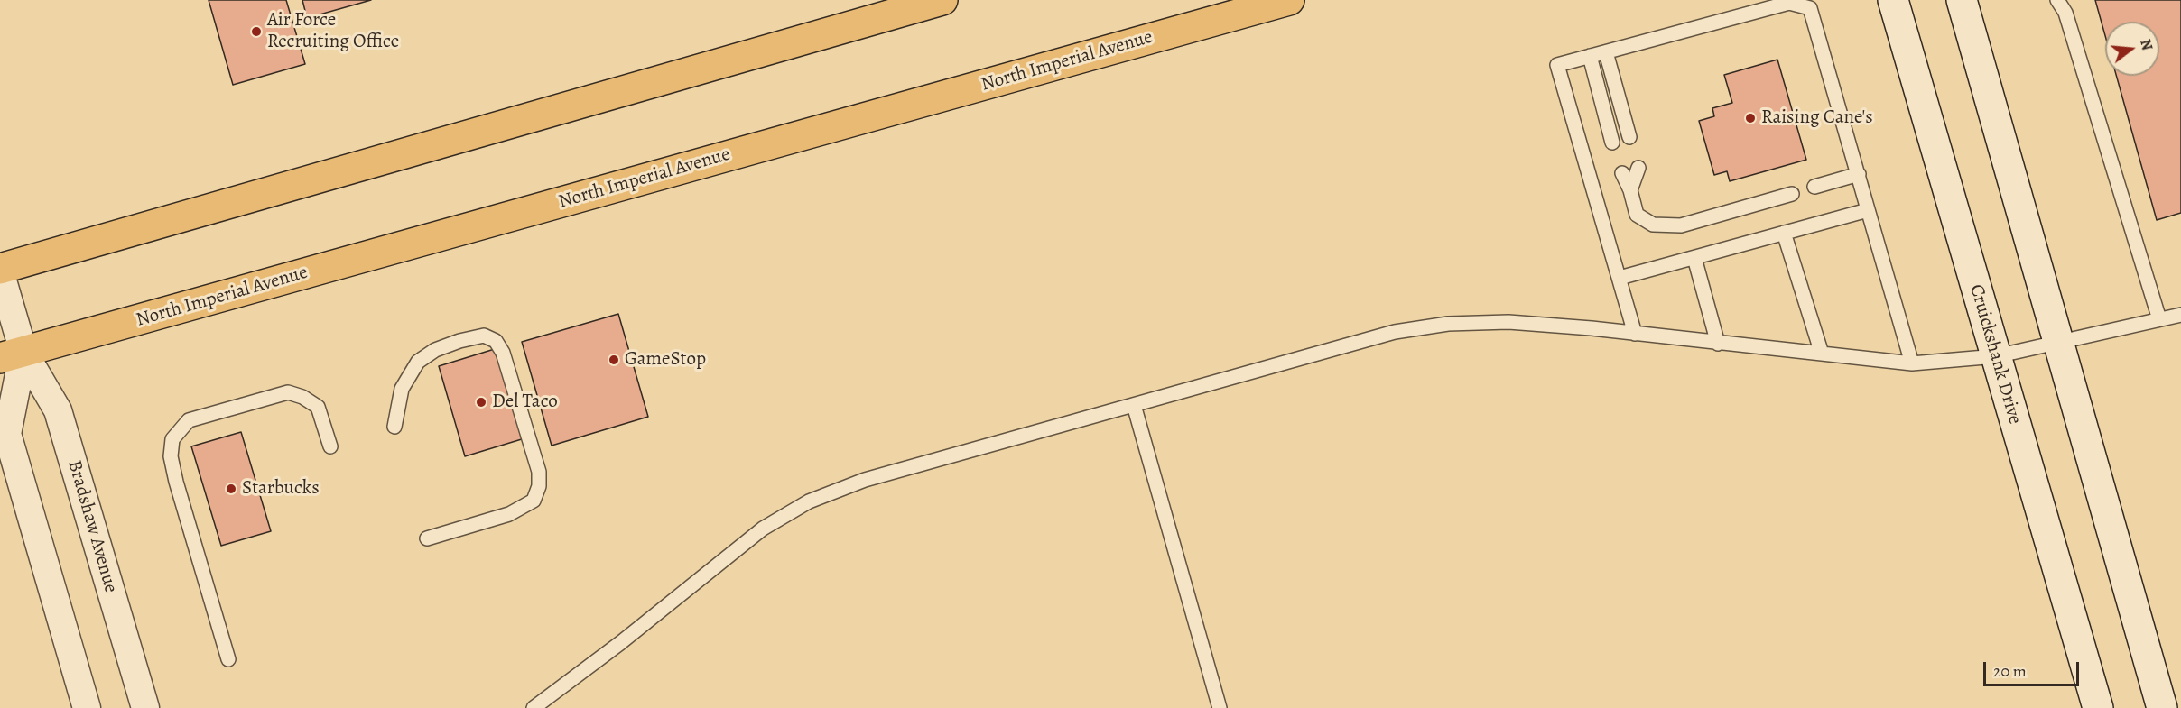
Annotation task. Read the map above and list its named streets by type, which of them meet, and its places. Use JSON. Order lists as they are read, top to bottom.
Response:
{
  "streets": {
    "highway": ["North Imperial Avenue"],
    "street": ["Cruickshank Drive", "Bradshaw Avenue"]
  },
  "crossings": [
    ["North Imperial Avenue", "Bradshaw Avenue"]
  ],
  "places": [
    "Air Force Recruiting Office",
    "Raising Cane's",
    "GameStop",
    "Del Taco",
    "Starbucks"
  ],
  "scale_bar": "20 m",
  "north": "right"
}
